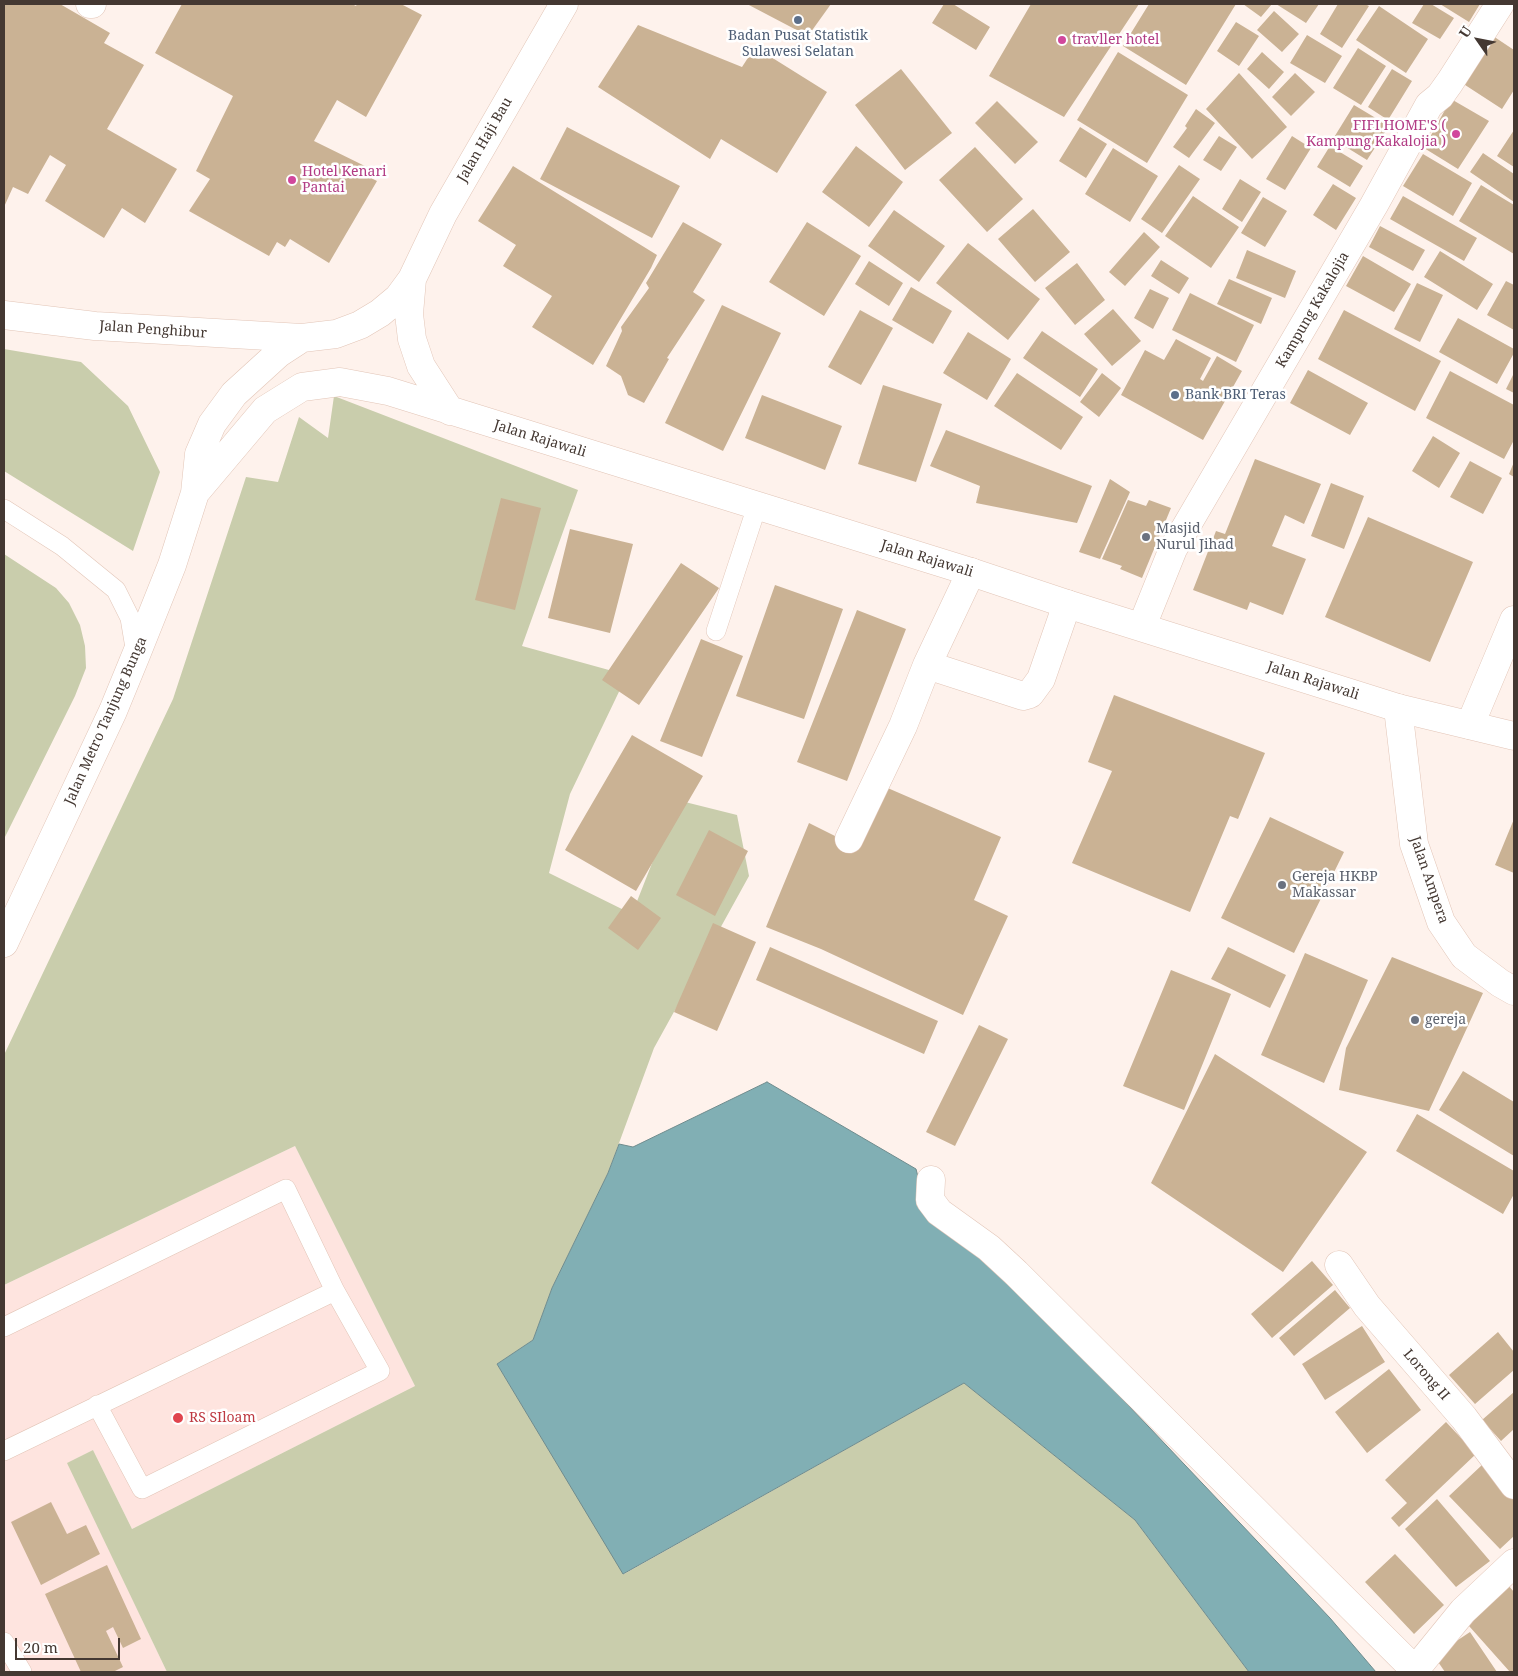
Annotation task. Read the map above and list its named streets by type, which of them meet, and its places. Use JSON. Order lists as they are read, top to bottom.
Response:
{
  "streets": {
    "main road": [
      "Jalan Haji Bau",
      "Kampung Kakalojia",
      "Jalan Penghibur",
      "Jalan Rajawali",
      "Jalan Metro Tanjung Bunga",
      "Jalan Ampera",
      "Lorong II"
    ]
  },
  "crossings": [
    ["Jalan Haji Bau", "Jalan Penghibur"],
    ["Jalan Haji Bau", "Jalan Rajawali"],
    ["Jalan Haji Bau", "Jalan Metro Tanjung Bunga"],
    ["Kampung Kakalojia", "Jalan Rajawali"],
    ["Jalan Penghibur", "Jalan Metro Tanjung Bunga"],
    ["Jalan Rajawali", "Jalan Metro Tanjung Bunga"],
    ["Jalan Rajawali", "Jalan Ampera"]
  ],
  "places": [
    "Badan Pusat Statistik Sulawesi Selatan",
    "travller hotel",
    "FIFI HOME'S ( Kampung Kakalojia )",
    "Hotel Kenari Pantai",
    "Bank BRI Teras",
    "Masjid Nurul Jihad",
    "Gereja HKBP Makassar",
    "gereja",
    "RS SIloam"
  ],
  "scale_bar": "20 m",
  "north": "top left"
}
